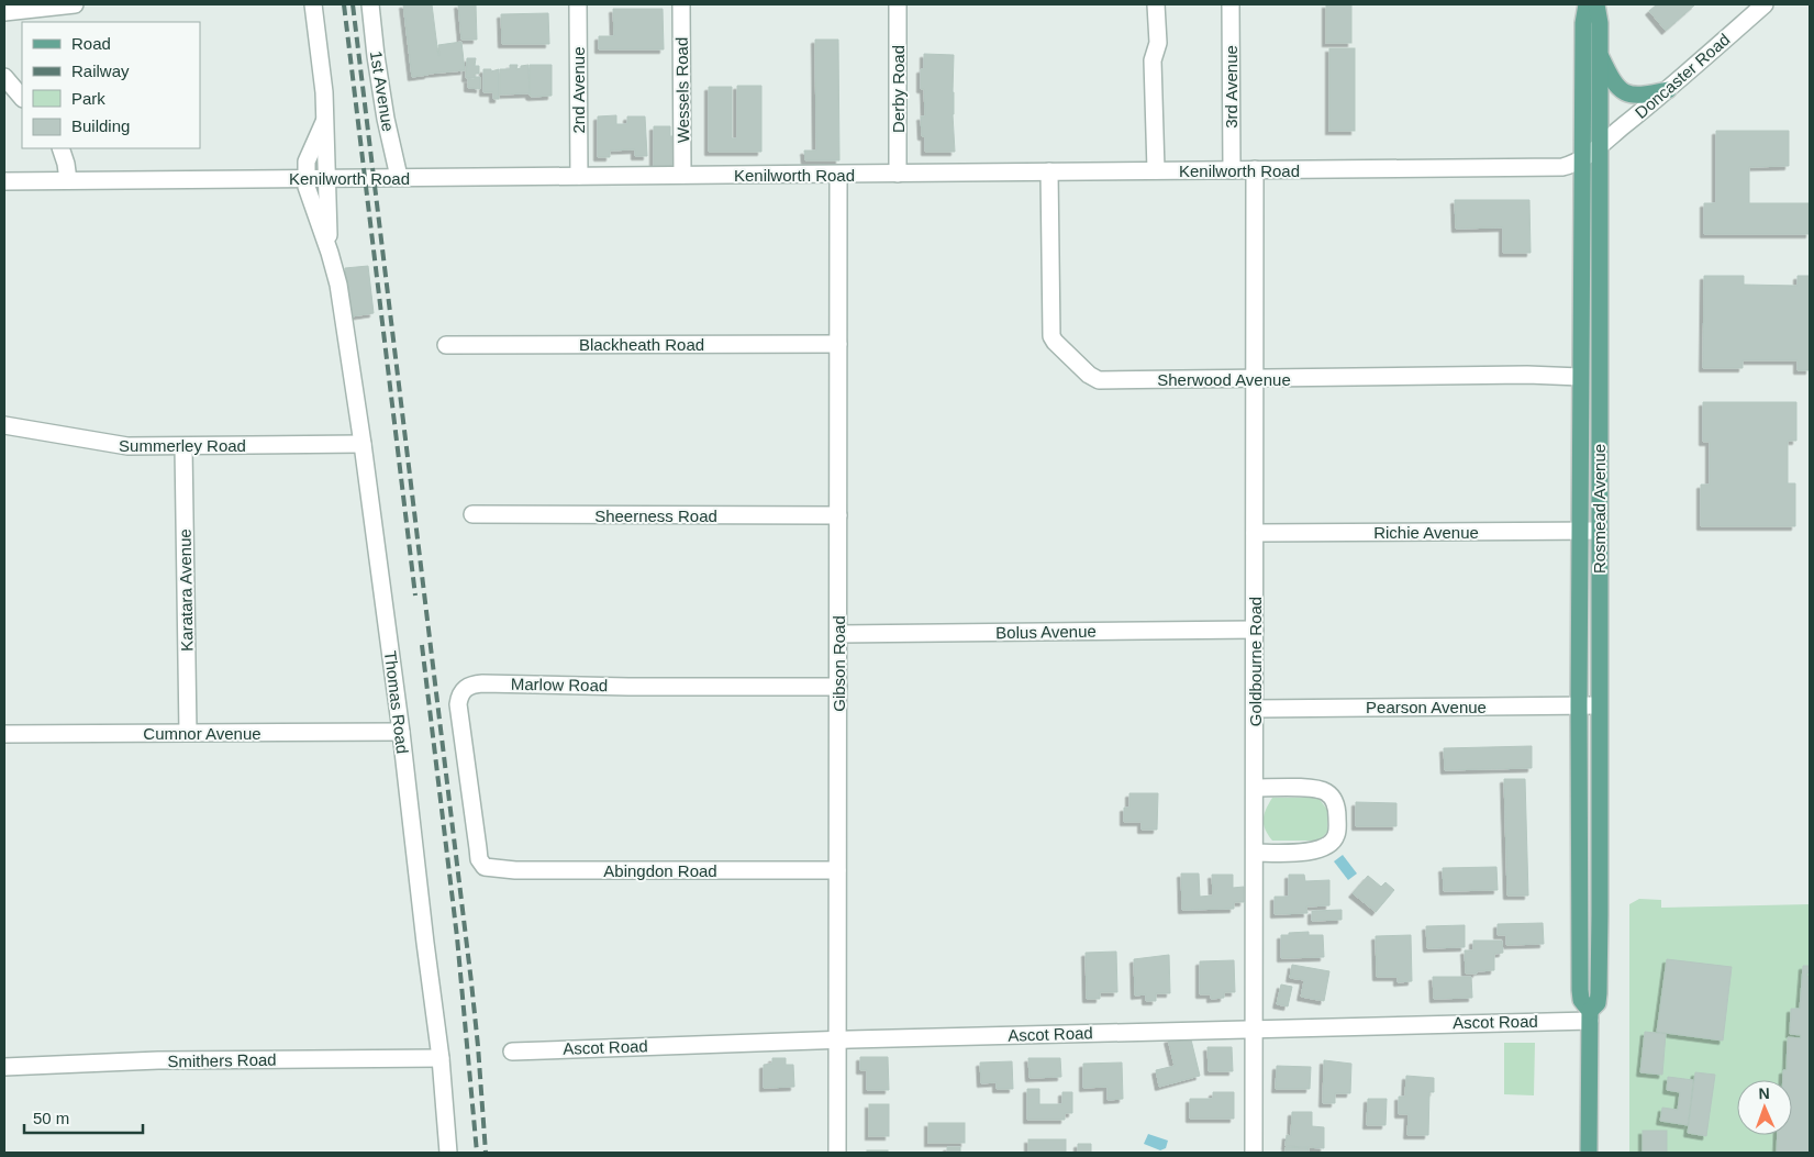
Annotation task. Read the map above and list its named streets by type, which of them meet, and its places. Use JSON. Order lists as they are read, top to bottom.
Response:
{
  "streets": {
    "main road": ["Rosmead Avenue"],
    "street": [
      "Doncaster Road",
      "3rd Avenue",
      "Derby Road",
      "2nd Avenue",
      "Wessels Road",
      "1st Avenue",
      "Kenilworth Road",
      "Blackheath Road",
      "Sherwood Avenue",
      "Summerley Road",
      "Sheerness Road",
      "Richie Avenue",
      "Karatara Avenue",
      "Bolus Avenue",
      "Goldbourne Road",
      "Gibson Road",
      "Marlow Road",
      "Thomas Road",
      "Pearson Avenue",
      "Cumnor Avenue",
      "Abingdon Road",
      "Ascot Road",
      "Smithers Road"
    ]
  },
  "crossings": [
    ["Doncaster Road", "Kenilworth Road"],
    ["Doncaster Road", "Rosmead Avenue"],
    ["3rd Avenue", "Kenilworth Road"],
    ["Derby Road", "Kenilworth Road"],
    ["2nd Avenue", "Kenilworth Road"],
    ["Wessels Road", "Kenilworth Road"],
    ["1st Avenue", "Kenilworth Road"],
    ["Kenilworth Road", "Sherwood Avenue"],
    ["Kenilworth Road", "Rosmead Avenue"],
    ["Kenilworth Road", "Goldbourne Road"],
    ["Kenilworth Road", "Gibson Road"],
    ["Kenilworth Road", "Thomas Road"],
    ["Blackheath Road", "Gibson Road"],
    ["Sherwood Avenue", "Rosmead Avenue"],
    ["Sherwood Avenue", "Goldbourne Road"],
    ["Summerley Road", "Karatara Avenue"],
    ["Summerley Road", "Thomas Road"],
    ["Rosmead Avenue", "Richie Avenue"],
    ["Rosmead Avenue", "Pearson Avenue"],
    ["Rosmead Avenue", "Ascot Road"],
    ["Sheerness Road", "Gibson Road"],
    ["Richie Avenue", "Goldbourne Road"],
    ["Karatara Avenue", "Cumnor Avenue"],
    ["Bolus Avenue", "Goldbourne Road"],
    ["Bolus Avenue", "Gibson Road"],
    ["Goldbourne Road", "Pearson Avenue"],
    ["Goldbourne Road", "Ascot Road"],
    ["Gibson Road", "Marlow Road"],
    ["Gibson Road", "Abingdon Road"],
    ["Gibson Road", "Ascot Road"],
    ["Marlow Road", "Abingdon Road"],
    ["Thomas Road", "Cumnor Avenue"],
    ["Thomas Road", "Smithers Road"]
  ],
  "legend": [
    "Road",
    "Railway",
    "Park",
    "Building"
  ],
  "scale_bar": "50 m",
  "north": "top"
}
